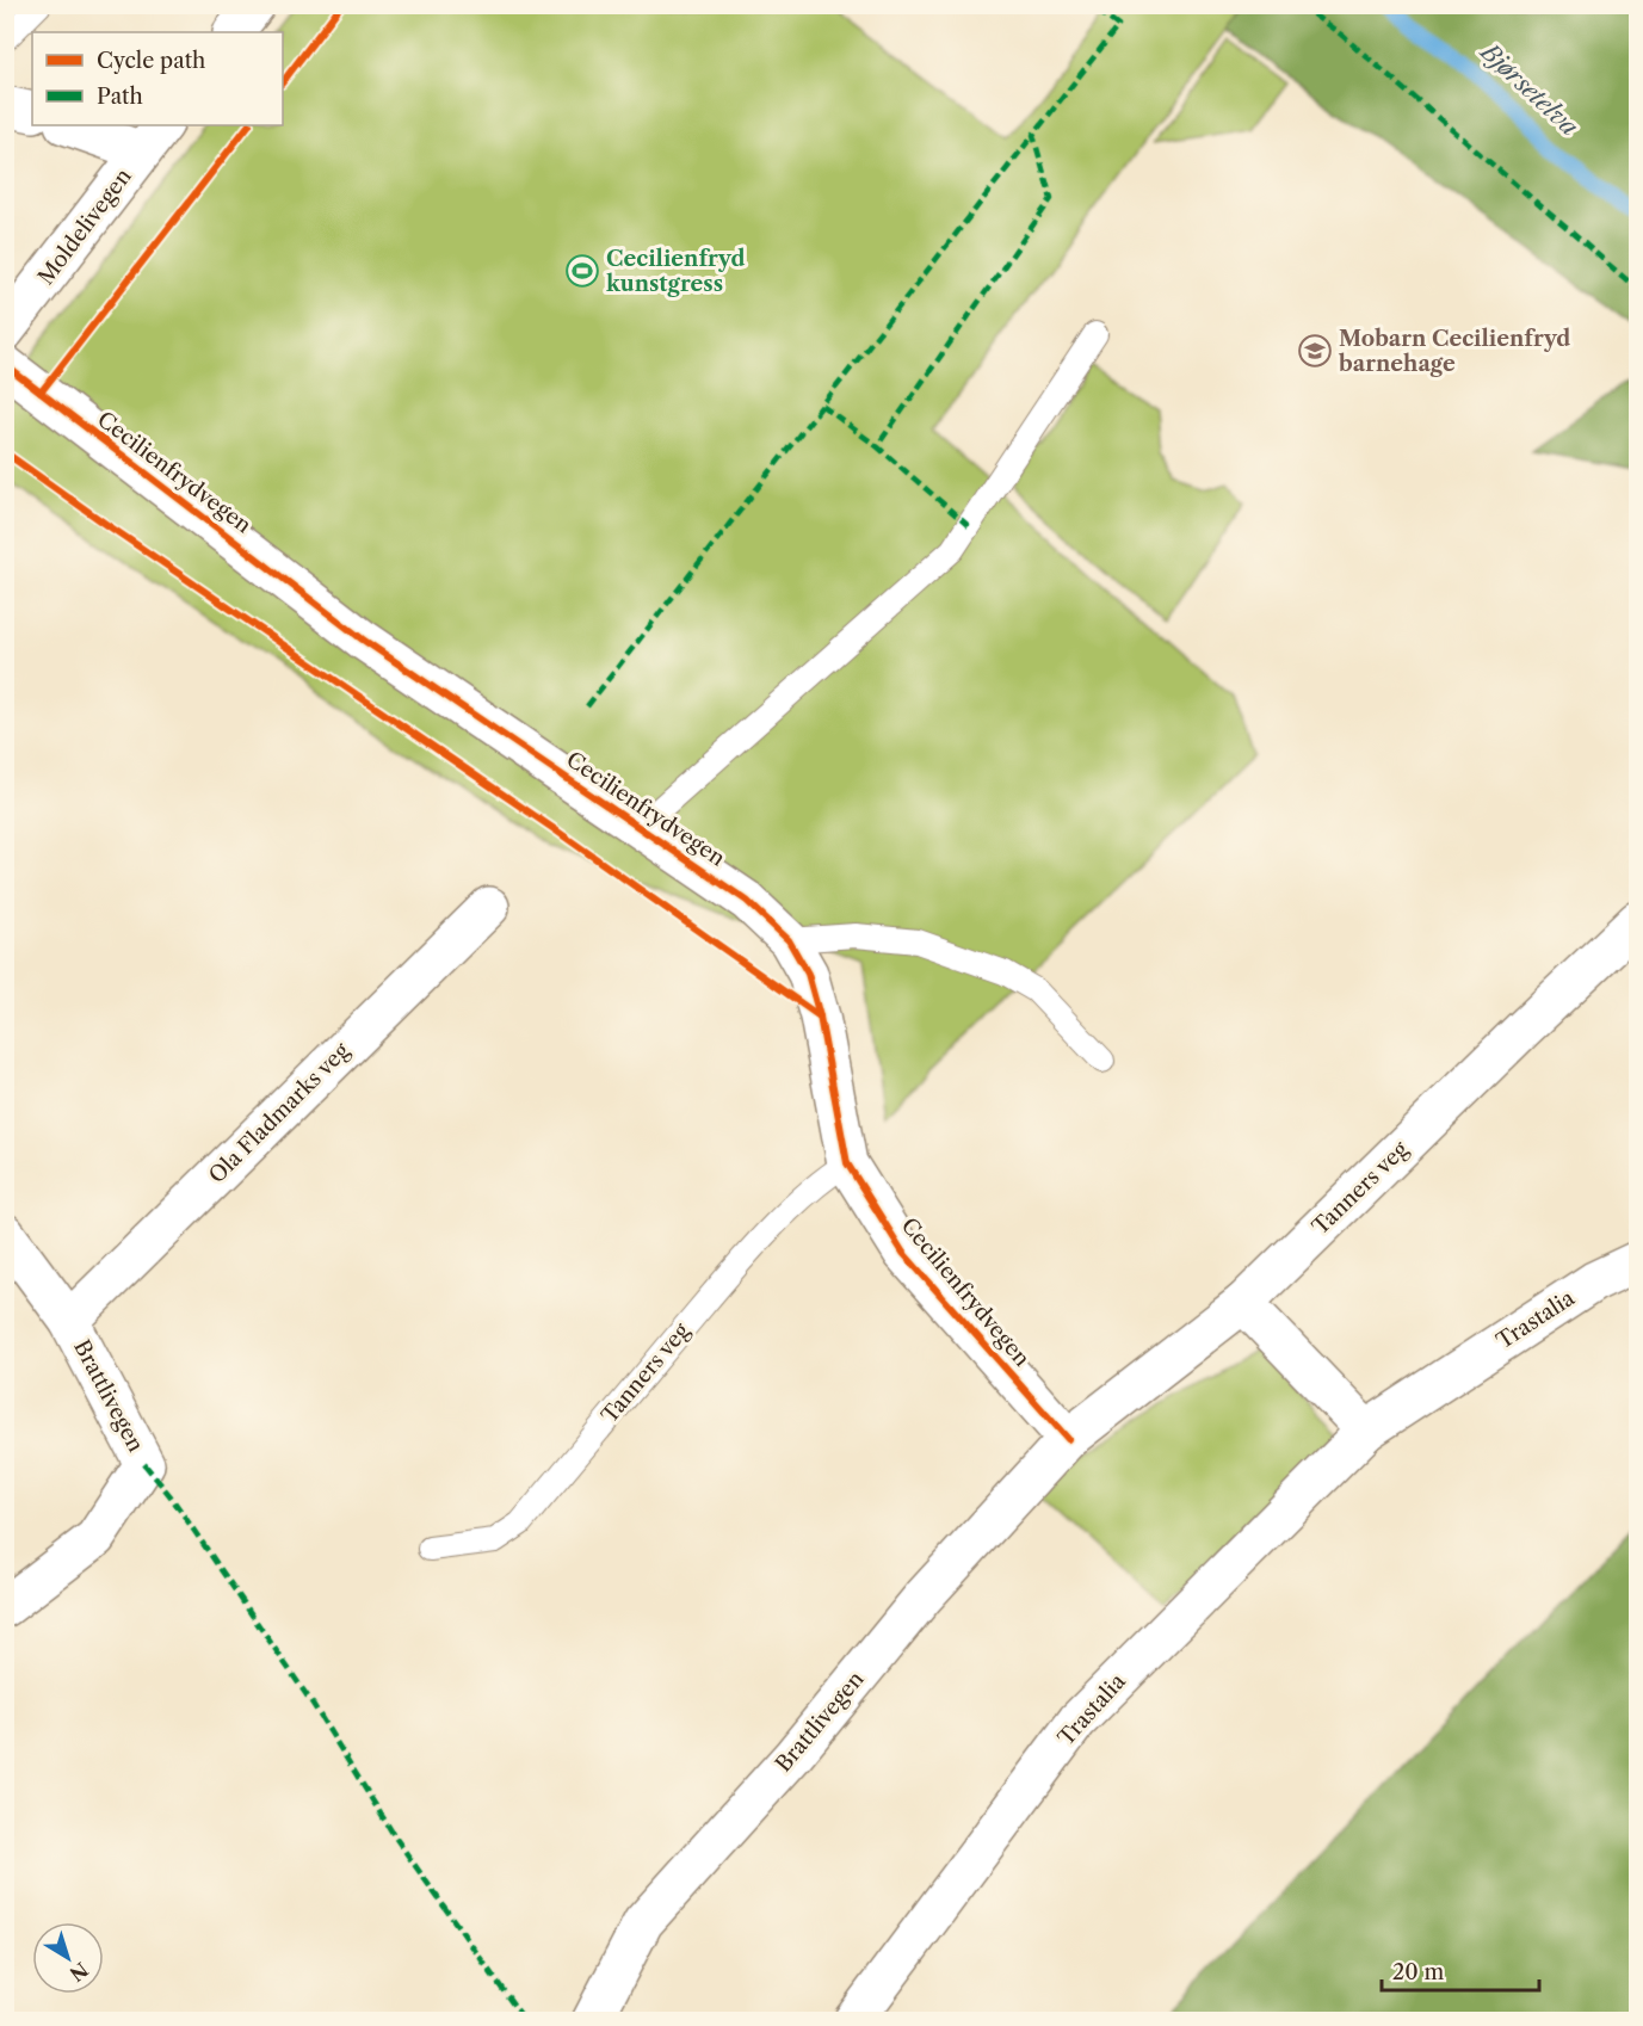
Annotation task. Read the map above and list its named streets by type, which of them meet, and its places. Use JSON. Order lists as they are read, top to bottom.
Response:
{
  "streets": {
    "street": [
      "Moldelivegen",
      "Cecilienfrydvegen",
      "Ola Fladmarks veg",
      "Tanners veg",
      "Trastalia",
      "Brattlivegen"
    ]
  },
  "crossings": [
    ["Cecilienfrydvegen", "Tanners veg"],
    ["Cecilienfrydvegen", "Brattlivegen"],
    ["Ola Fladmarks veg", "Brattlivegen"],
    ["Tanners veg", "Brattlivegen"]
  ],
  "water": ["Bjørsetelva"],
  "places": {
    "sports": ["Cecilienfryd kunstgress"],
    "school or university": ["Mobarn Cecilienfryd barnehage"]
  },
  "legend": ["Cycle path", "Path"],
  "scale_bar": "20 m",
  "north": "bottom right"
}
